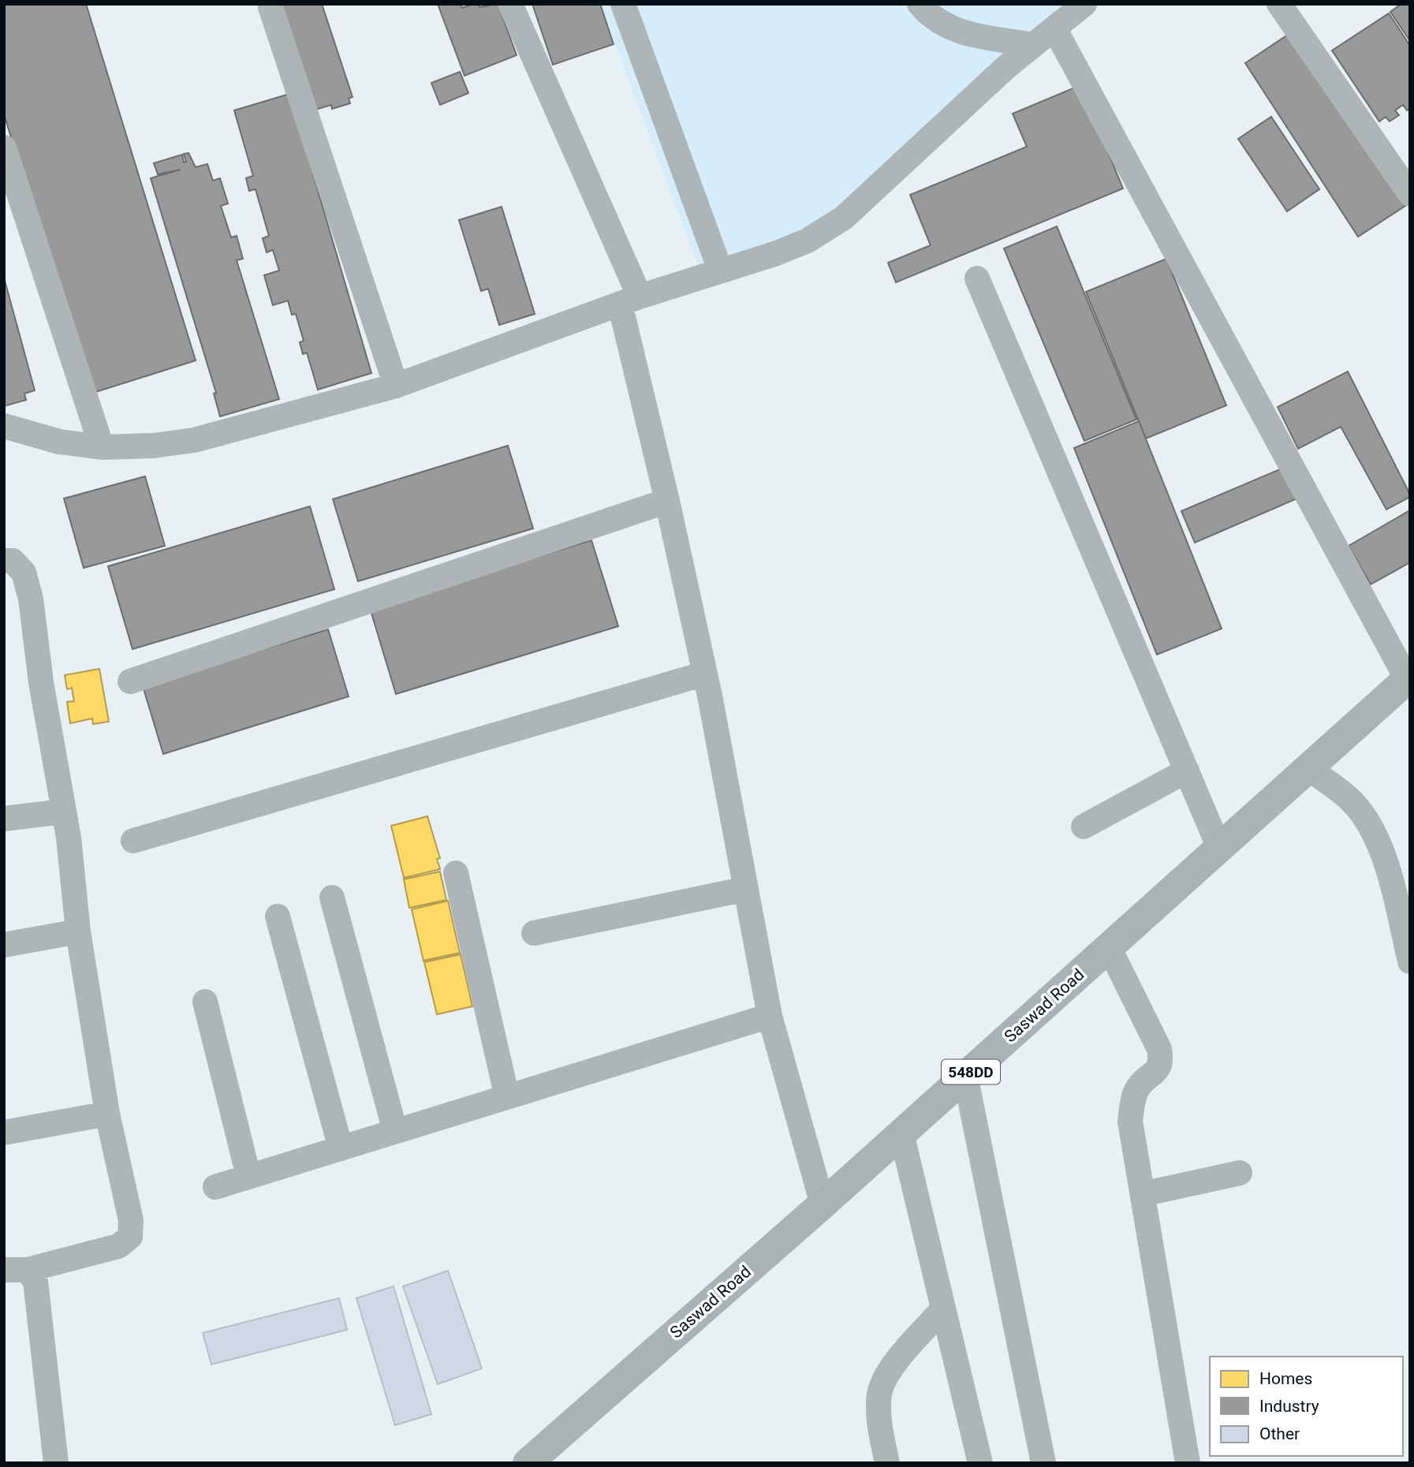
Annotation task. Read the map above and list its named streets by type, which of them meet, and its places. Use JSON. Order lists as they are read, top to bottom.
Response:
{
  "streets": {
    "highway": ["Saswad Road", "548DD"]
  },
  "legend": ["Homes", "Industry", "Other"]
}
